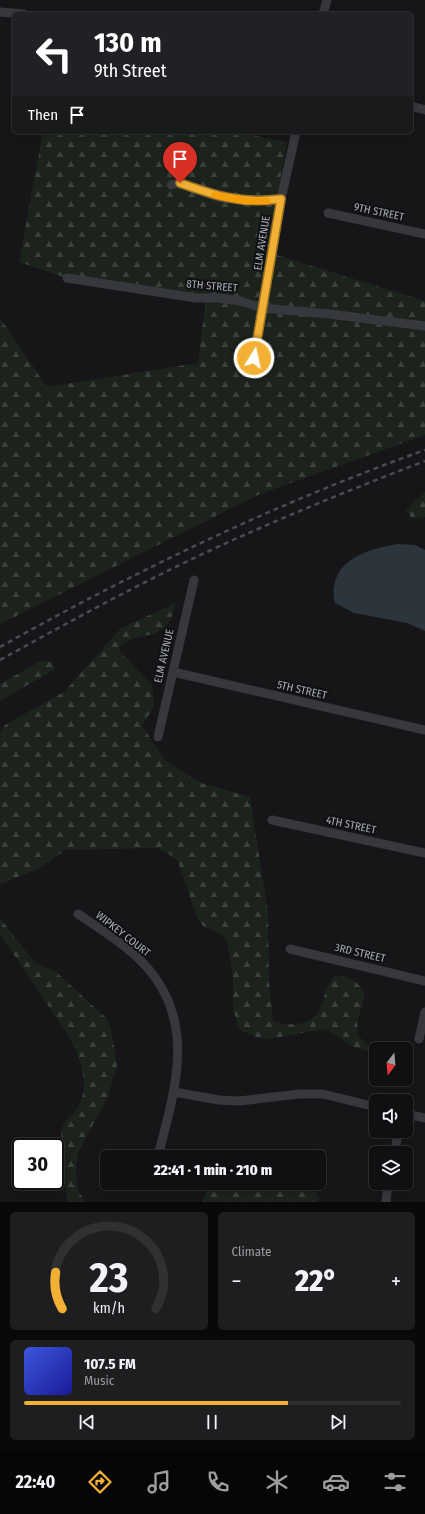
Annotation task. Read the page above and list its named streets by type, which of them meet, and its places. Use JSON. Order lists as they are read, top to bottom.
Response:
{
  "streets": {
    "street": [
      "9TH STREET",
      "ELM AVENUE",
      "8TH STREET",
      "5TH STREET",
      "4TH STREET",
      "WIPKEY COURT",
      "3RD STREET"
    ]
  },
  "crossings": [
    ["ELM AVENUE", "8TH STREET"],
    ["ELM AVENUE", "5TH STREET"]
  ],
  "north": "bottom",
  "page": {
    "turn": ["130 m", "9th Street"],
    "then": "Then",
    "limit": "30",
    "trip": "22:41 · 1 min · 210 m",
    "tile": "Climate",
    "heat": ["−", "22°", "+"],
    "song": ["107.5 FM", "Music"],
    "tabs": "22:40",
    "gauge": ["23", "km/h"]
  }
}
